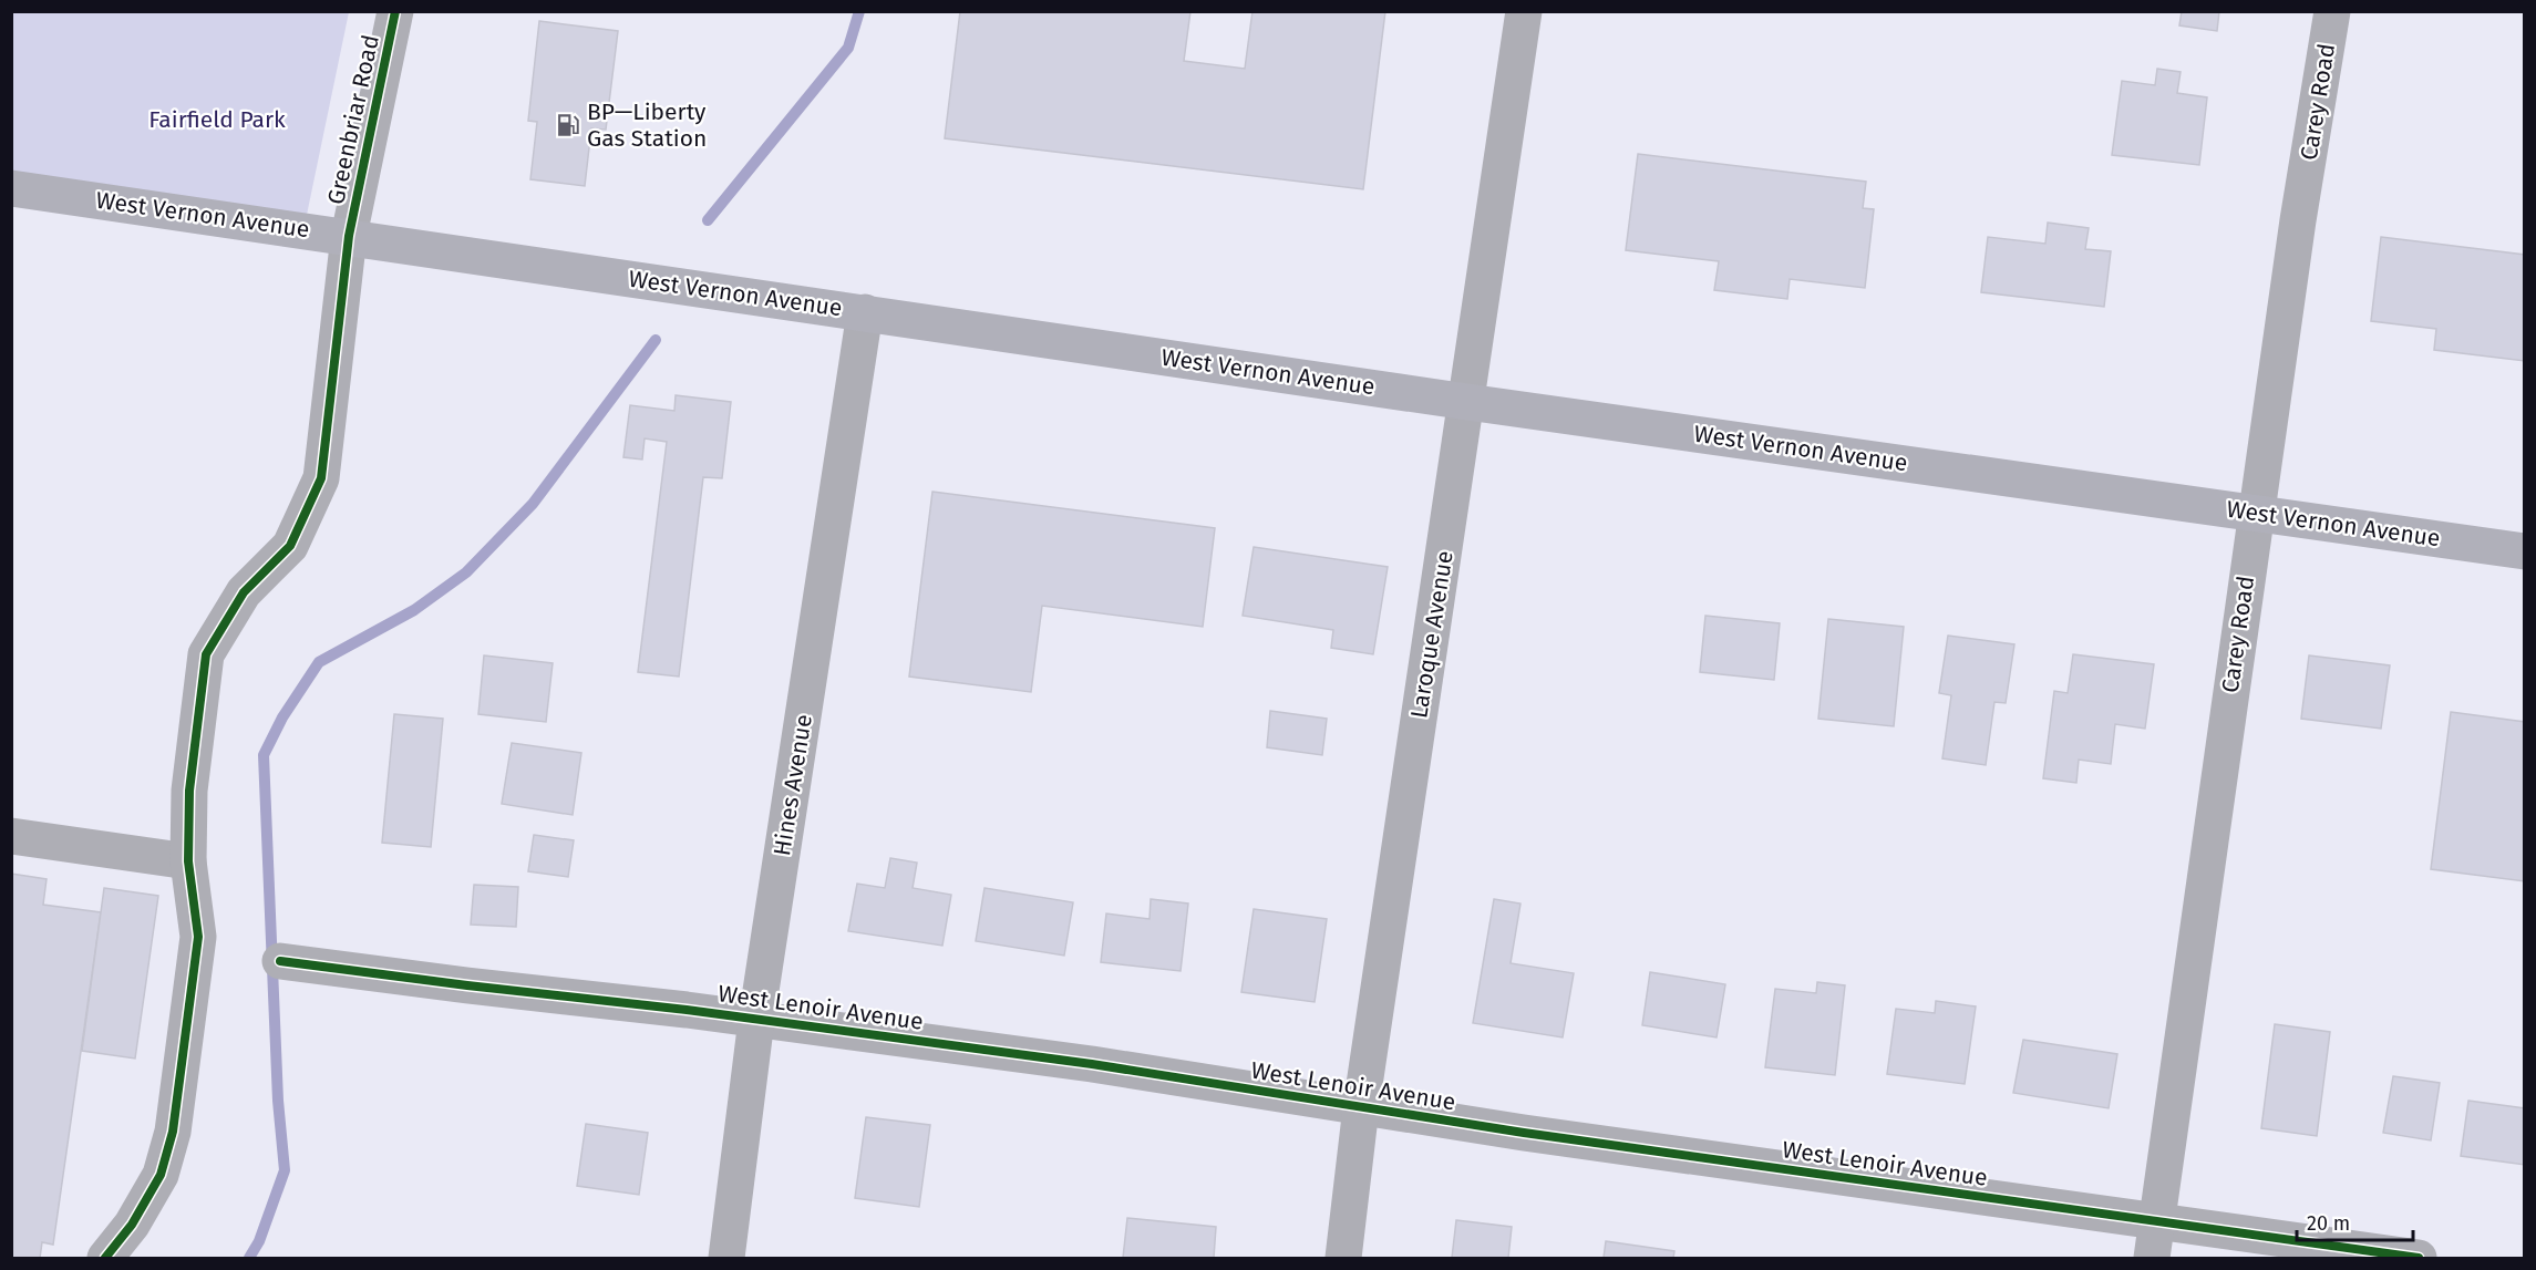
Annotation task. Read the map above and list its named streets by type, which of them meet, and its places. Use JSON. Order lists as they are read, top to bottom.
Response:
{
  "streets": {
    "main road": ["West Vernon Avenue"],
    "street": [
      "Carey Road",
      "Greenbriar Road",
      "Laroque Avenue",
      "Hines Avenue",
      "West Lenoir Avenue"
    ]
  },
  "crossings": [
    ["Carey Road", "West Vernon Avenue"],
    ["Carey Road", "West Lenoir Avenue"],
    ["Greenbriar Road", "West Vernon Avenue"],
    ["West Vernon Avenue", "Laroque Avenue"],
    ["West Vernon Avenue", "Hines Avenue"],
    ["Laroque Avenue", "West Lenoir Avenue"],
    ["Hines Avenue", "West Lenoir Avenue"]
  ],
  "parks": ["Fairfield Park"],
  "places": {
    "fuel station": ["BP—Liberty Gas Station"]
  },
  "scale_bar": "20 m"
}
